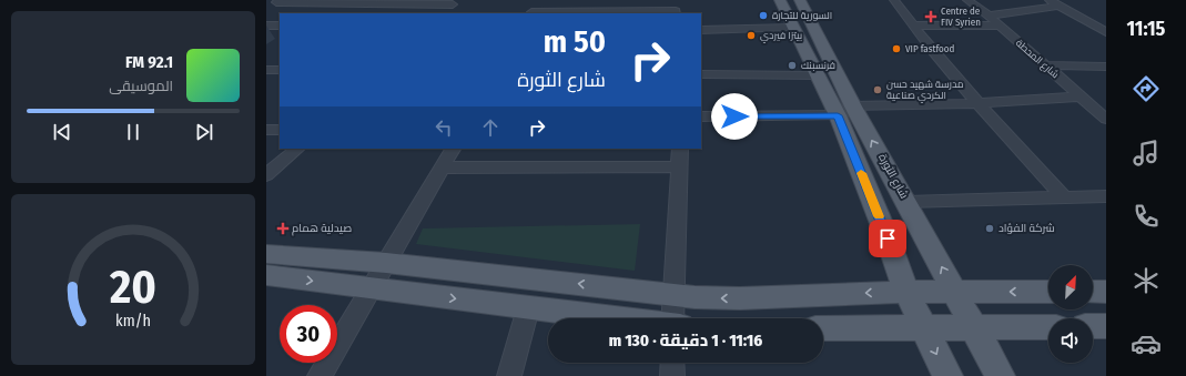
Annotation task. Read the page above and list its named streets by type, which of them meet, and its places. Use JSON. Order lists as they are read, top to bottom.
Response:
{
  "streets": {
    "main road": ["شارع الثورة"],
    "street": ["شارع المحطة"]
  },
  "places": {
    "other": [
      "السورية للتجارة",
      "بيتزا فيردي",
      "VIP fastfood",
      "فرنسبنك",
      "مدرسة شهيد حسن الكردي صناعية",
      "شركة الفؤاد"
    ],
    "health": ["Centre de FIV Syrien", "صيدلية همام"]
  },
  "north": "top right",
  "page": {
    "tabs": "11:15",
    "turn": ["50 m", "شارع الثورة"],
    "song": ["92.1 FM", "الموسيقى"],
    "limit": "30",
    "trip": "11:16 · 1 دقيقة · 130 m",
    "gauge": ["20", "km/h"]
  }
}
